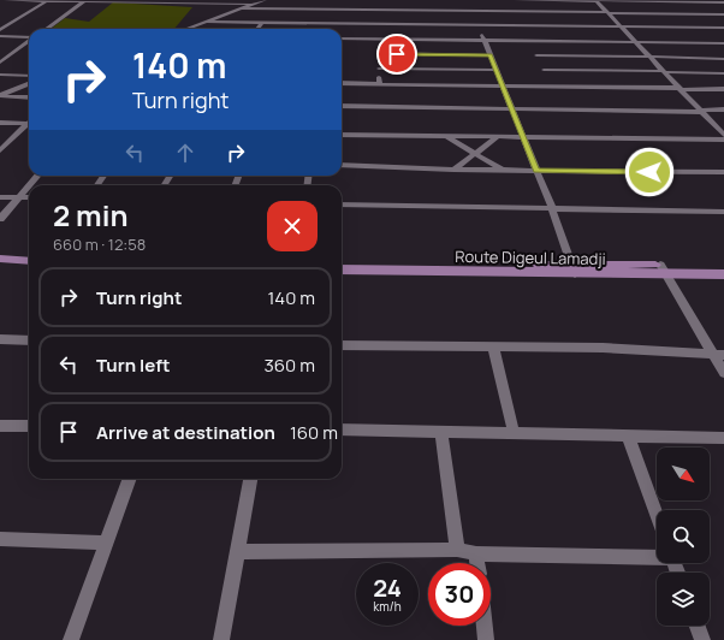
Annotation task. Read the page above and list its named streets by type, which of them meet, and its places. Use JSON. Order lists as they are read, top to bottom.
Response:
{
  "streets": {
    "main road": ["Route Digeul Lamadji"]
  },
  "north": "bottom right",
  "page": {
    "turn": ["140 m", "Turn right"],
    "heading": ["2 min", "660 m · 12:58"],
    "list": [
      {
        "name": "Turn right",
        "value": "140 m"
      },
      {
        "name": "Turn left",
        "value": "360 m"
      },
      {
        "name": "Arrive at destination",
        "value": "160 m"
      }
    ],
    "speed": "24 km/h",
    "limit": "30"
  }
}
